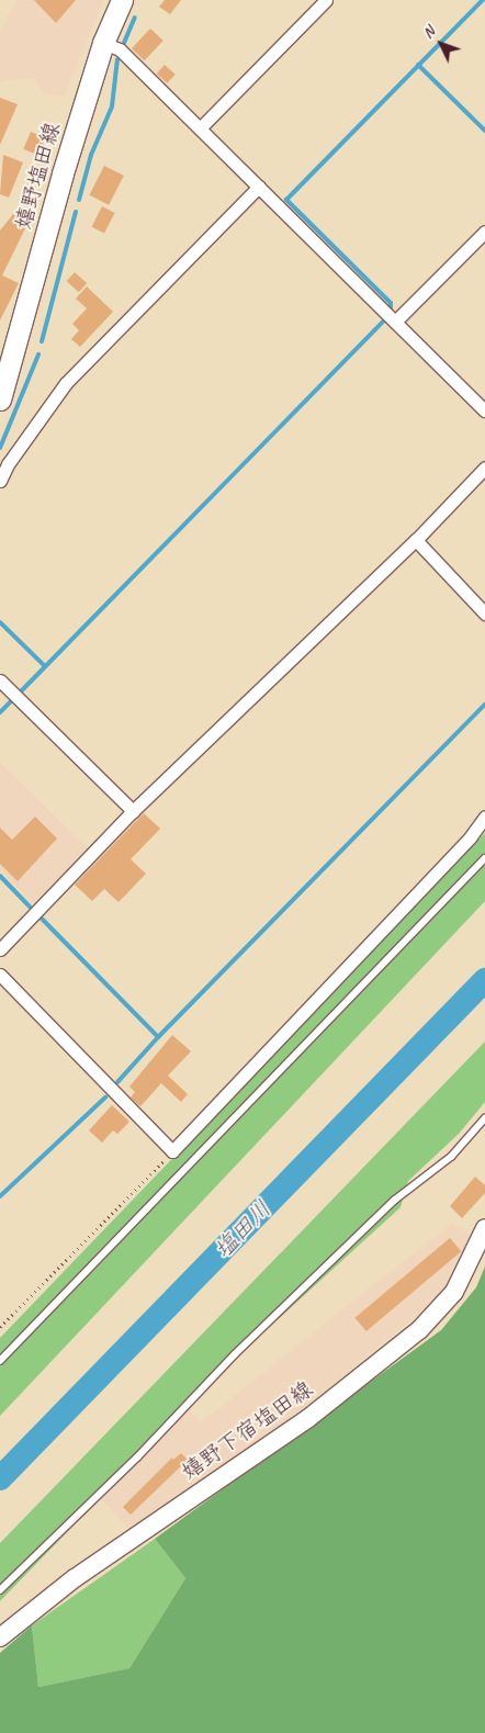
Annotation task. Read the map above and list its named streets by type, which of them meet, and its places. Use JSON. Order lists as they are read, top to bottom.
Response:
{
  "streets": {
    "main road": ["嬉野塩田線", "嬉野下宿塩田線"]
  },
  "water": ["塩田川"],
  "north": "top left"
}
